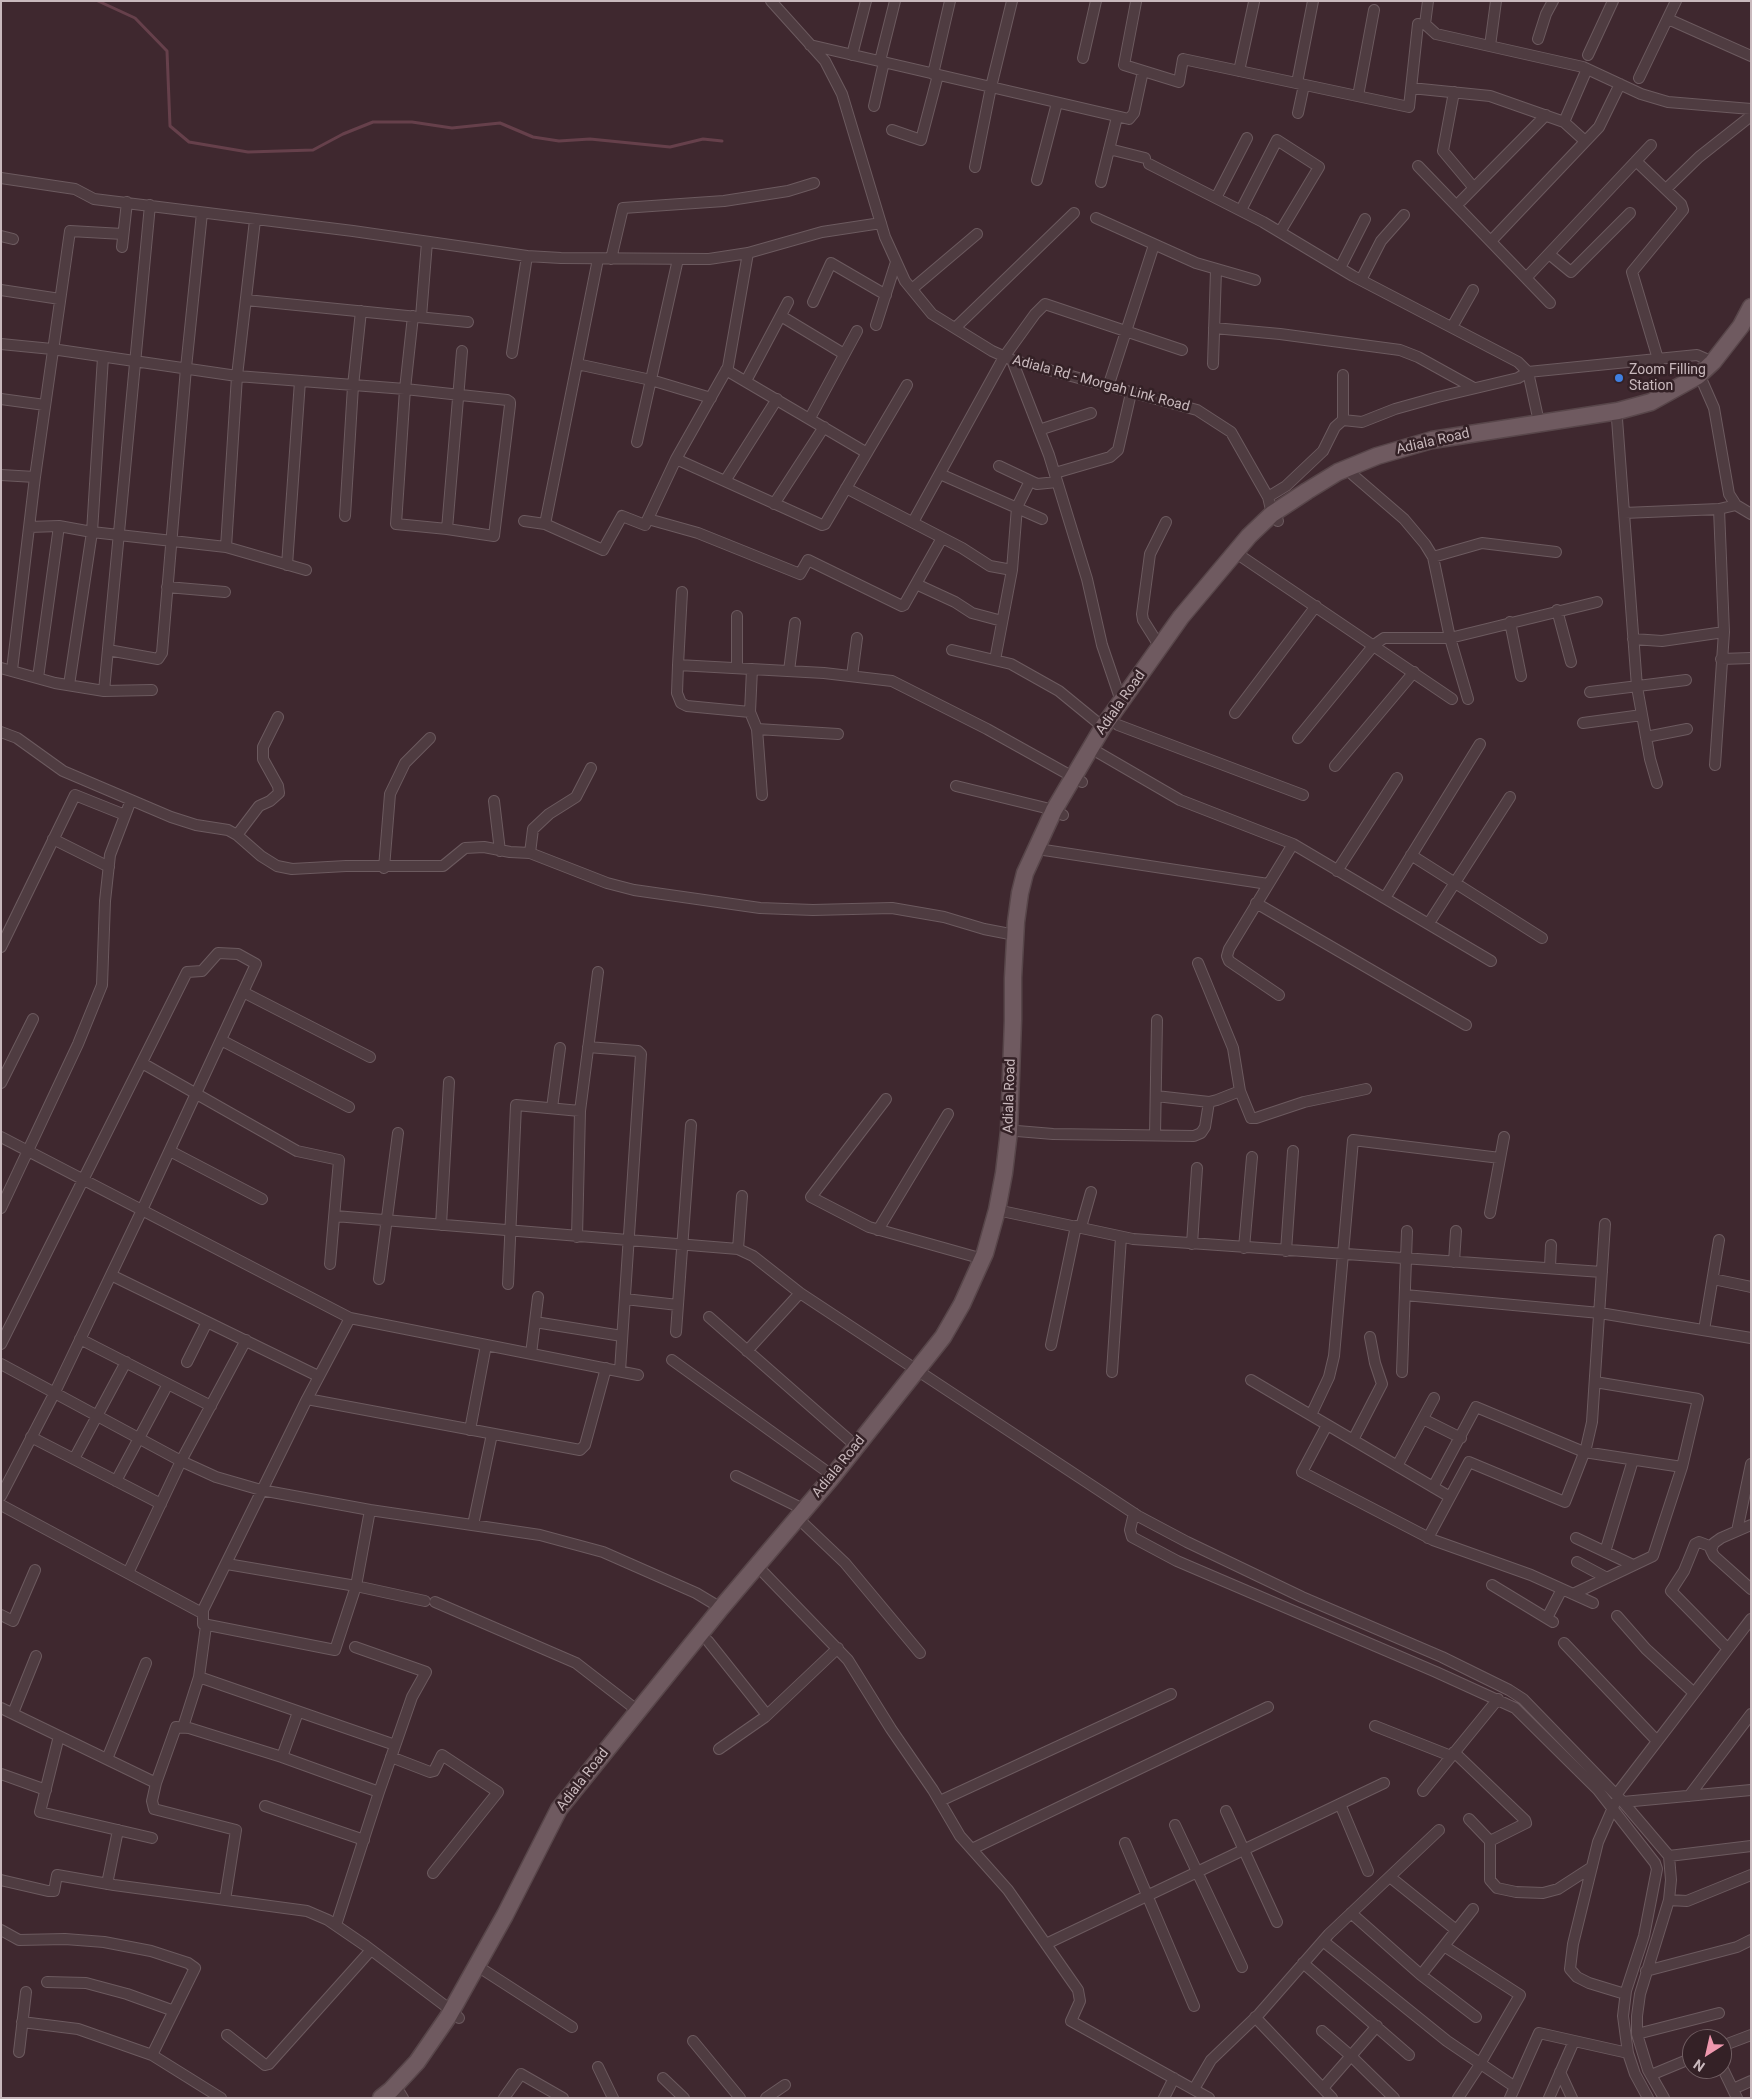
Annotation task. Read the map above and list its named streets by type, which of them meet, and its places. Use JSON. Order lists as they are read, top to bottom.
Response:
{
  "streets": {
    "main road": ["Adiala Road"],
    "street": ["Adiala Rd - Morgah Link Road"]
  },
  "crossings": [
    ["Adiala Rd - Morgah Link Road", "Adiala Road"]
  ],
  "places": ["Zoom Filling Station"],
  "north": "bottom left"
}
